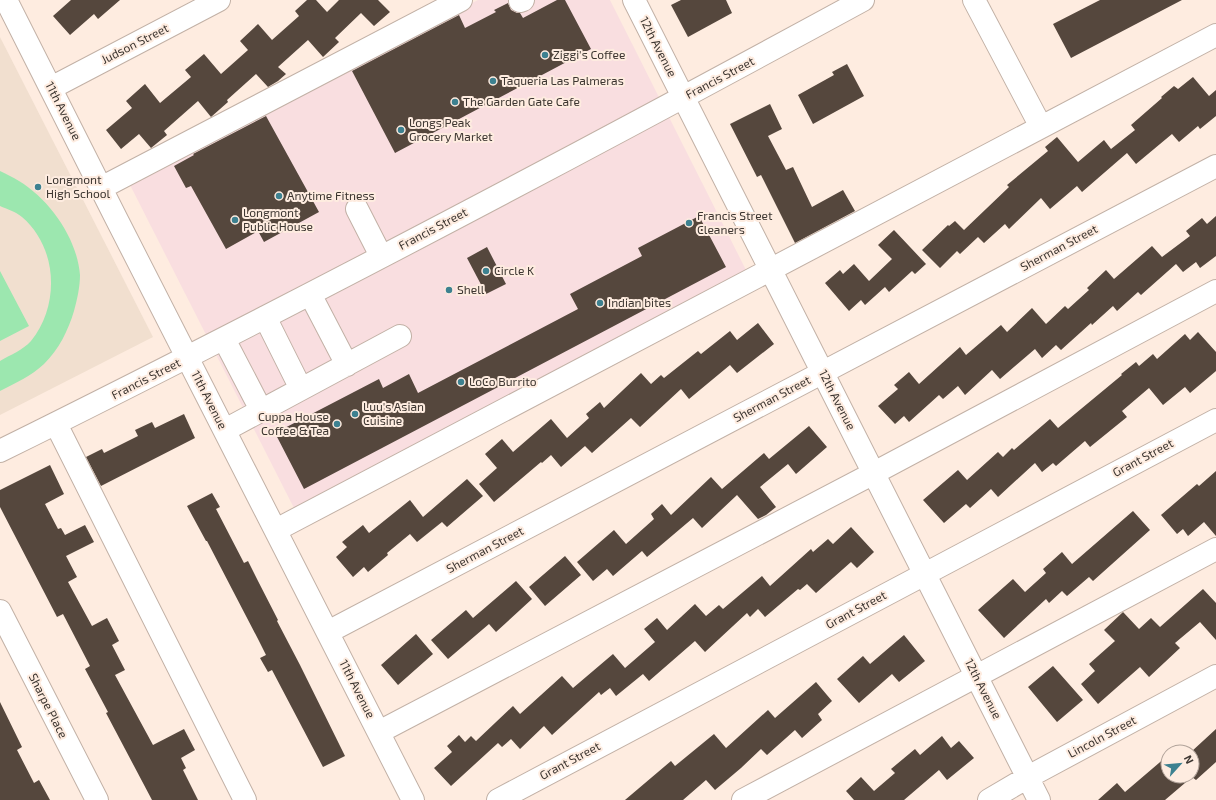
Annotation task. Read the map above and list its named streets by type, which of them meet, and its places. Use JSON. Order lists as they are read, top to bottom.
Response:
{
  "streets": {
    "street": [
      "Judson Street",
      "12th Avenue",
      "Francis Street",
      "11th Avenue",
      "Sherman Street",
      "Grant Street",
      "Sharpe Place",
      "Lincoln Street"
    ]
  },
  "crossings": [
    ["Judson Street", "11th Avenue"],
    ["12th Avenue", "Francis Street"],
    ["12th Avenue", "Sherman Street"],
    ["12th Avenue", "Grant Street"],
    ["12th Avenue", "Lincoln Street"],
    ["Francis Street", "11th Avenue"],
    ["11th Avenue", "Sherman Street"]
  ],
  "places": [
    "Ziggi's Coffee",
    "Taqueria Las Palmeras",
    "The Garden Gate Cafe",
    "Longs Peak Grocery Market",
    "Longmont High School",
    "Anytime Fitness",
    "Longmont Public House",
    "Francis Street Cleaners",
    "Circle K",
    "Shell",
    "Indian bites",
    "LoCo Burrito",
    "Luu's Asian Cuisine",
    "Cuppa House Coffee & Tea"
  ],
  "north": "top right"
}
